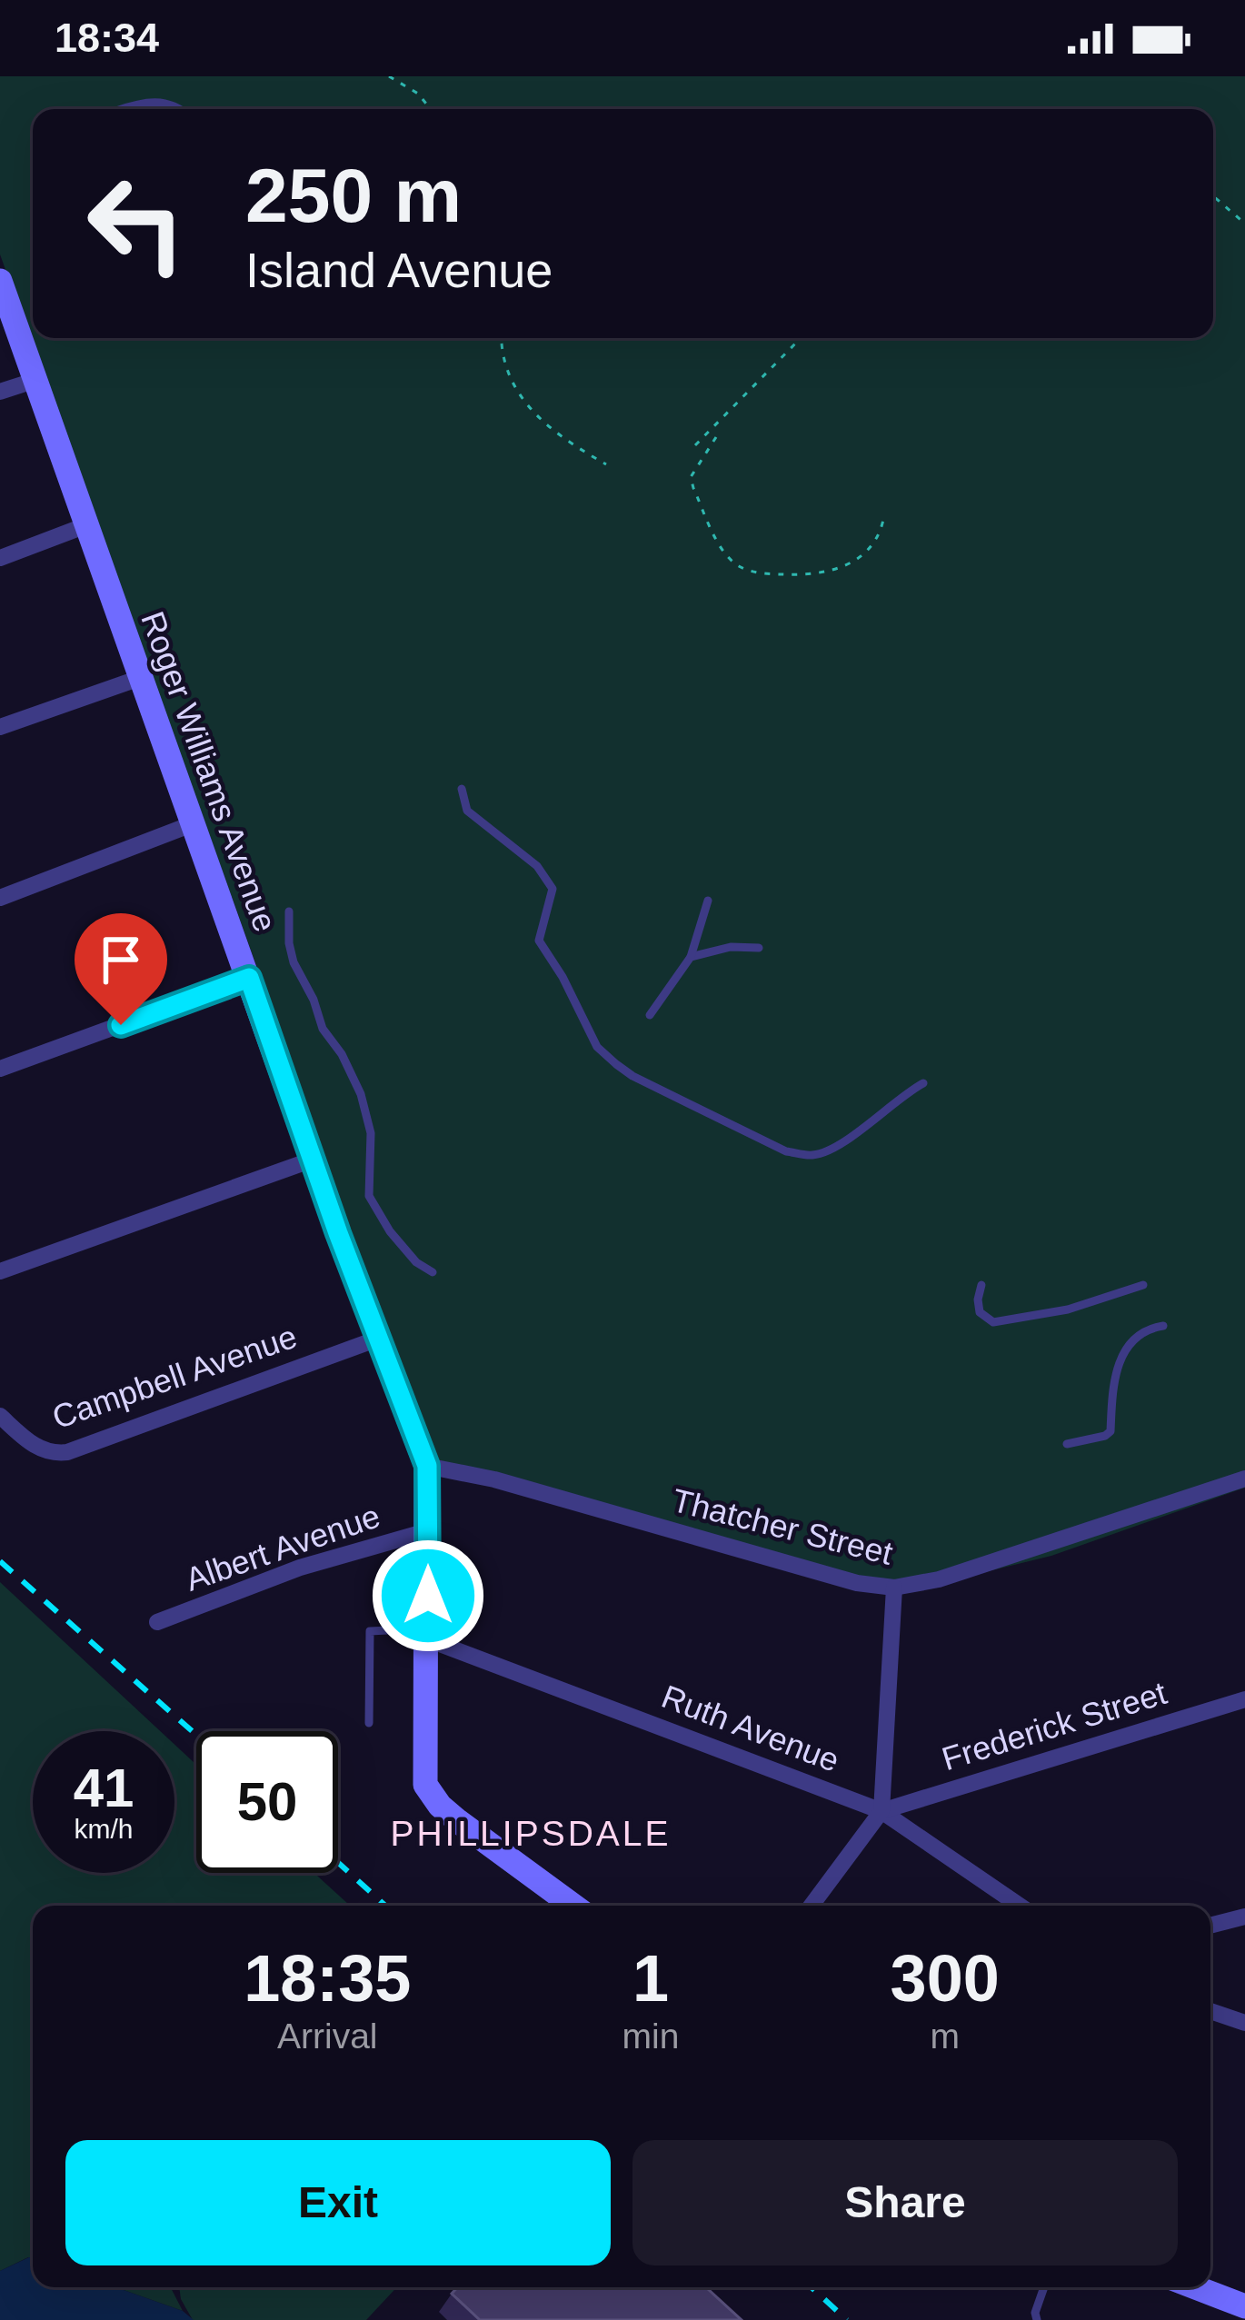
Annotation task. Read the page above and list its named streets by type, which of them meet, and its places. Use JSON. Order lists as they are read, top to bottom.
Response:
{
  "streets": {
    "main road": ["Roger Williams Avenue"],
    "street": [
      "Campbell Avenue",
      "Thatcher Street",
      "Albert Avenue",
      "Frederick Street",
      "Ruth Avenue"
    ]
  },
  "crossings": [
    ["Roger Williams Avenue", "Campbell Avenue"],
    ["Roger Williams Avenue", "Thatcher Street"],
    ["Roger Williams Avenue", "Albert Avenue"],
    ["Roger Williams Avenue", "Ruth Avenue"],
    ["Frederick Street", "Ruth Avenue"]
  ],
  "districts": ["PHILLIPSDALE"],
  "page": {
    "status": "18:34",
    "turn": ["250 m", "Island Avenue"],
    "speed": "41 km/h",
    "limit": "50",
    "eta": [
      "18:35",
      "Arrival",
      "1",
      "min",
      "300",
      "m"
    ],
    "buttons": ["Exit", "Share"]
  }
}
